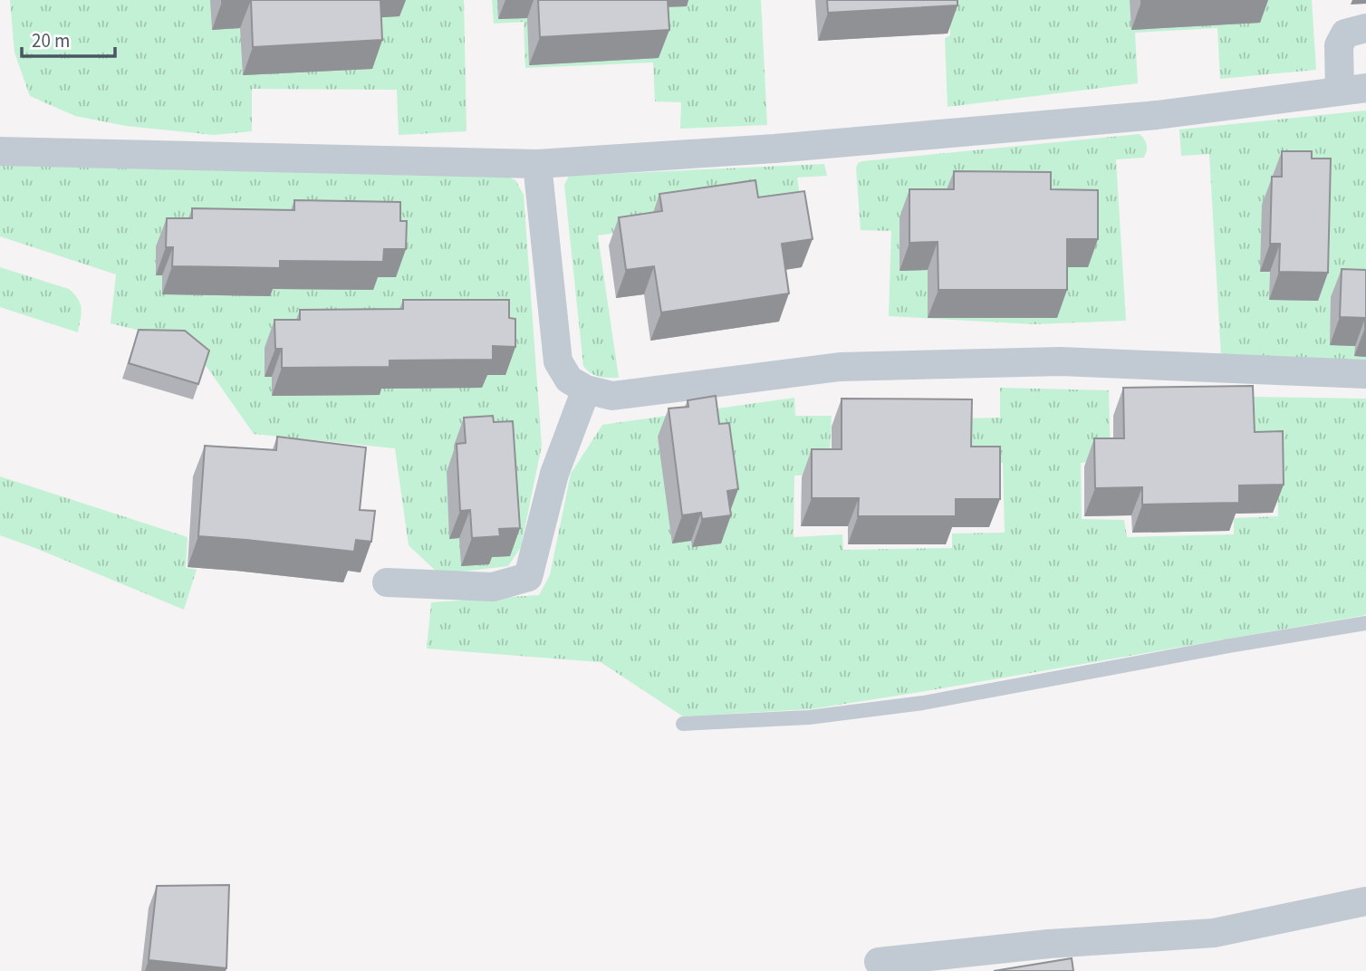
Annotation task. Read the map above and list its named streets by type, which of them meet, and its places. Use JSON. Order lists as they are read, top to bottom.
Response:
{
  "scale_bar": "20 m"
}
